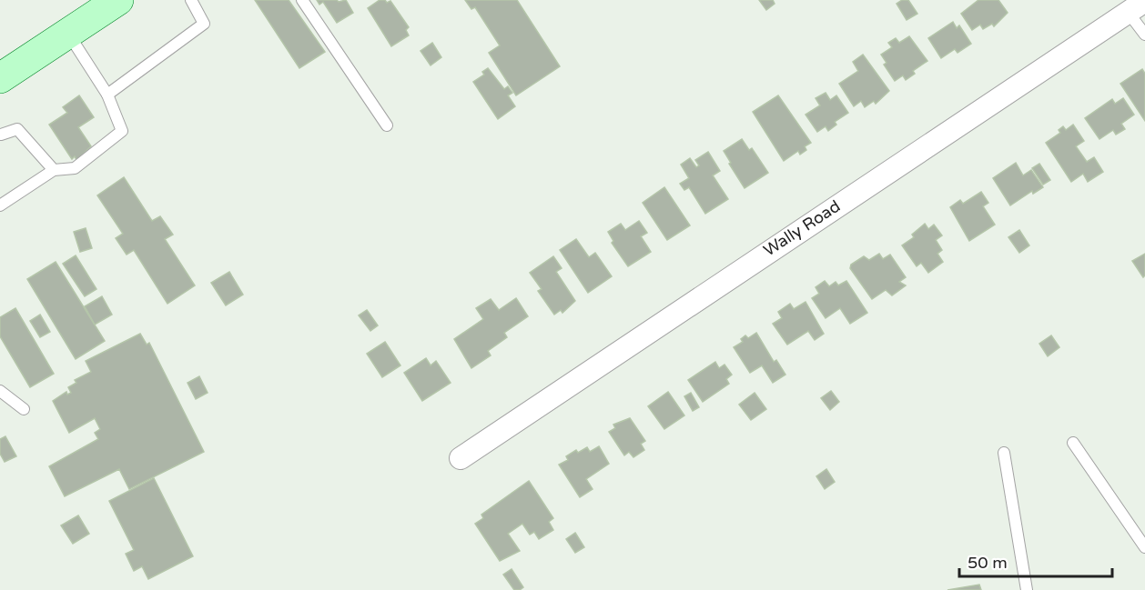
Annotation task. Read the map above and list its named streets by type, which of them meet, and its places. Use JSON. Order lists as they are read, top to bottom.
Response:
{
  "streets": {
    "street": ["Wally Road"]
  },
  "scale_bar": "50 m"
}
